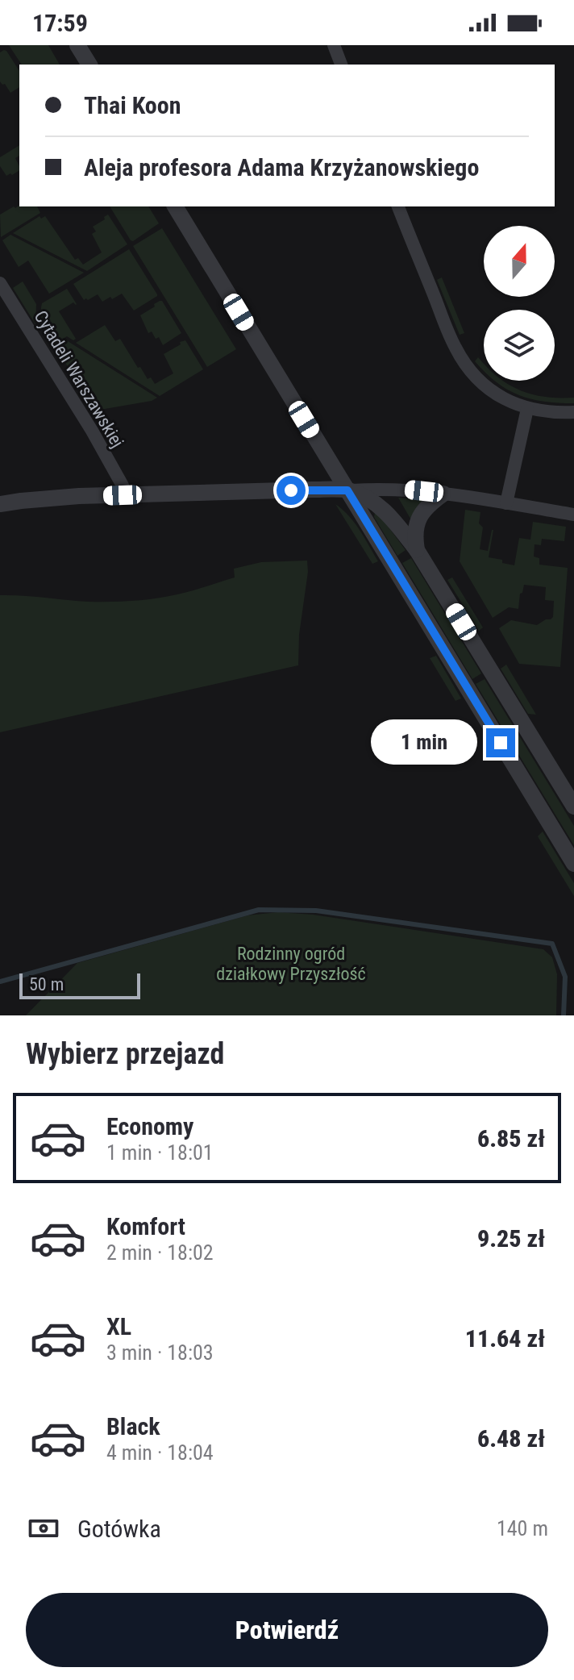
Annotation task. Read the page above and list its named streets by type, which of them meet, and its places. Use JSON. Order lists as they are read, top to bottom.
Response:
{
  "streets": {
    "street": ["Cytadeli Warszawskiej"]
  },
  "parks": ["Rodzinny ogród działkowy Przyszłość"],
  "scale_bar": "50 m",
  "north": "top",
  "page": {
    "status": "17:59",
    "banner": ["Thai Koon", "Aleja profesora Adama Krzyżanowskiego"],
    "bubble": "1 min",
    "scale": "50 m",
    "heading": "Wybierz przejazd",
    "list": [
      {
        "name": "Economy",
        "note": "1 min · 18:01",
        "value": "6.85 zł"
      },
      {
        "name": "Komfort",
        "note": "2 min · 18:02",
        "value": "9.25 zł"
      },
      {
        "name": "XL",
        "note": "3 min · 18:03",
        "value": "11.64 zł"
      },
      {
        "name": "Black",
        "note": "4 min · 18:04",
        "value": "6.48 zł"
      }
    ],
    "pay": ["Gotówka", "140 m"],
    "buttons": "Potwierdź"
  }
}
